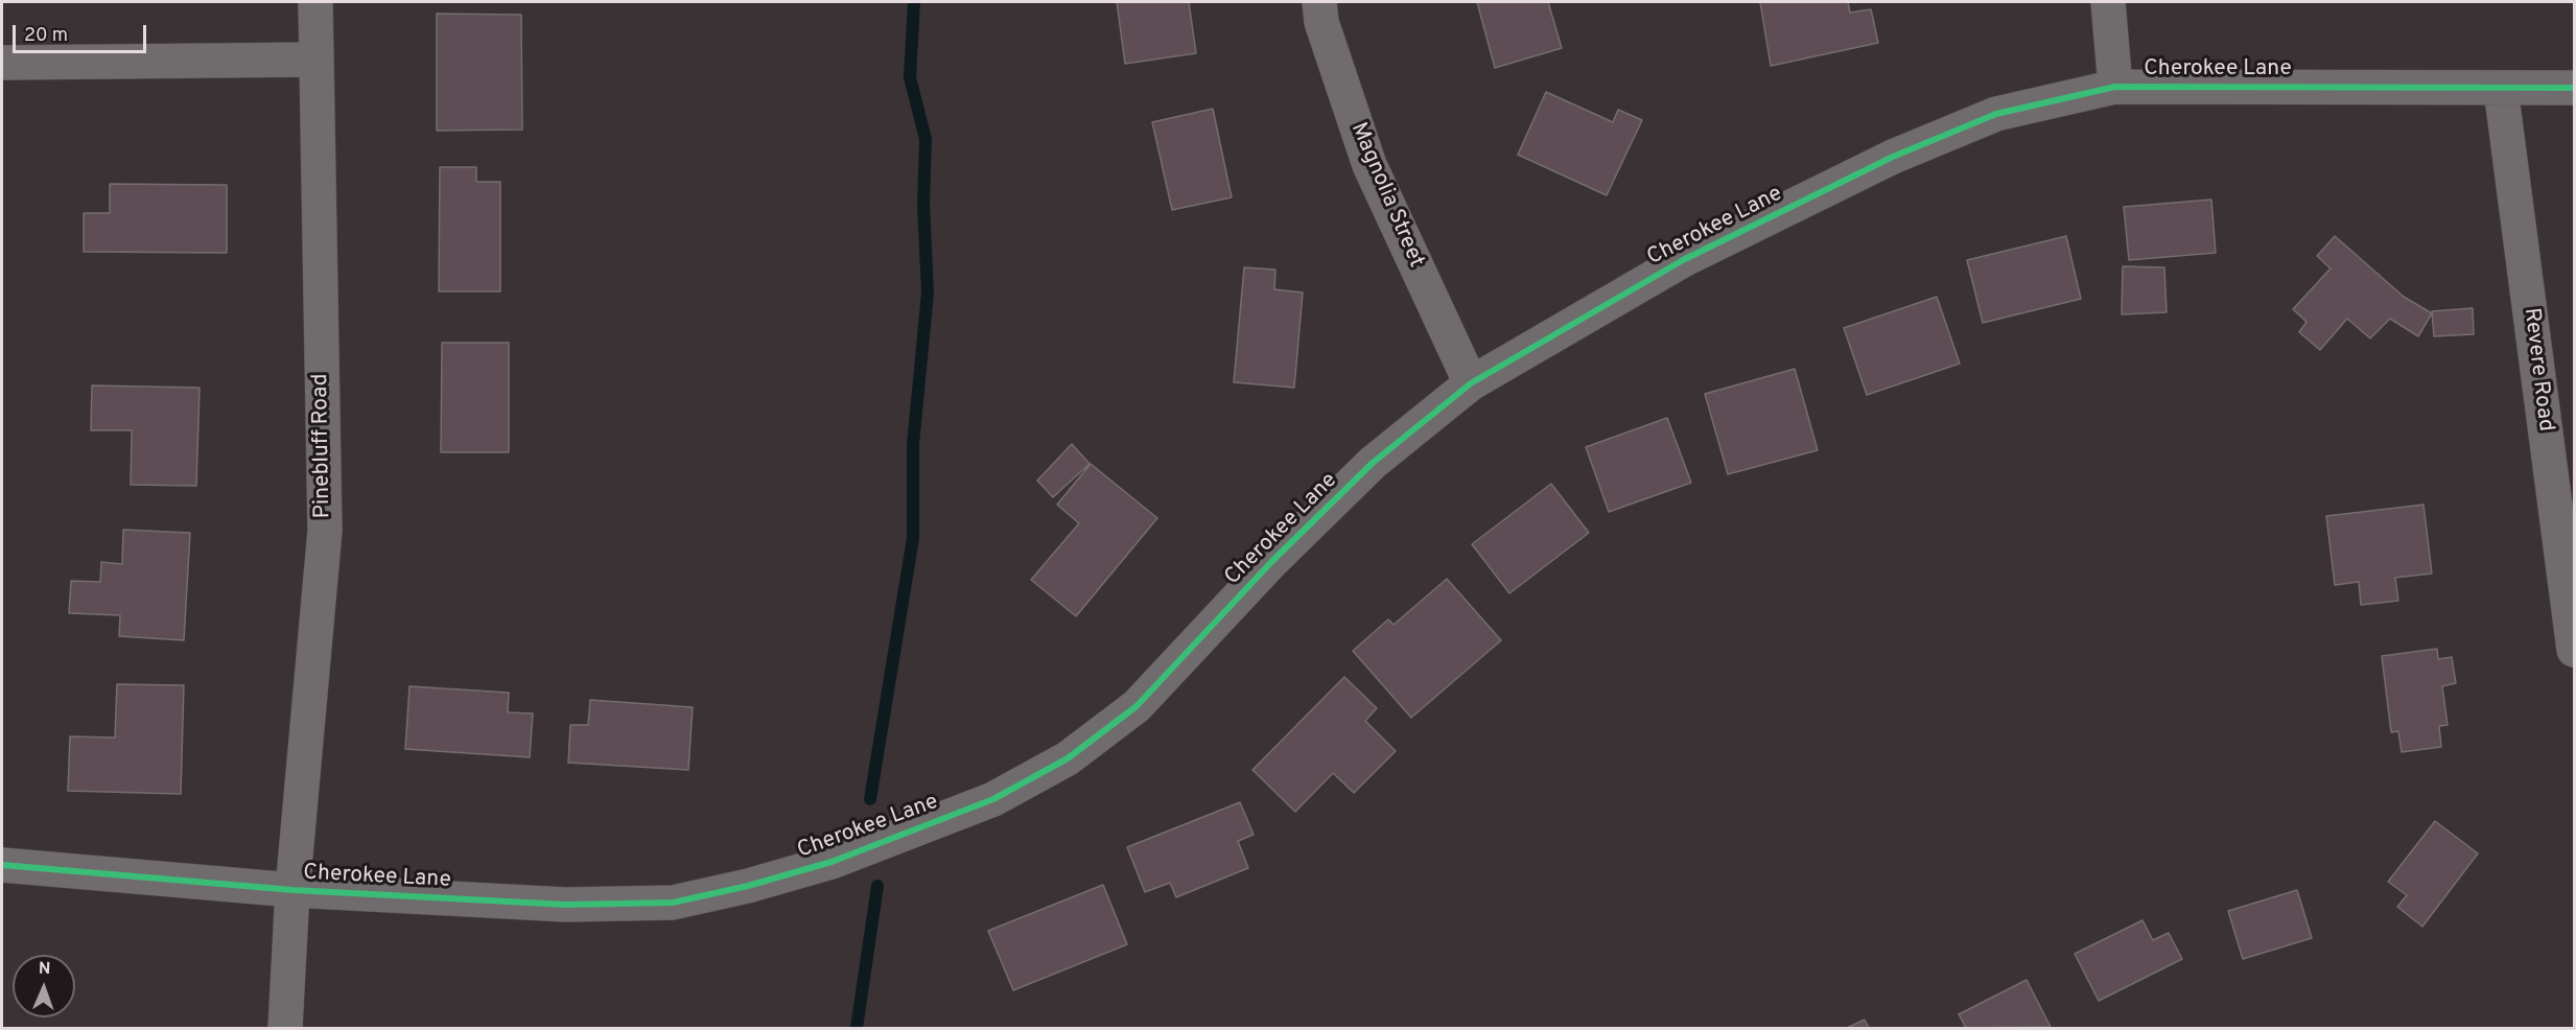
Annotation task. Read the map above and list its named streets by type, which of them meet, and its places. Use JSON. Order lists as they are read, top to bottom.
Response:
{
  "streets": {
    "street": [
      "Cherokee Lane",
      "Magnolia Street",
      "Revere Road",
      "Pinebluff Road"
    ]
  },
  "crossings": [
    ["Cherokee Lane", "Magnolia Street"],
    ["Cherokee Lane", "Revere Road"],
    ["Cherokee Lane", "Pinebluff Road"]
  ],
  "scale_bar": "20 m",
  "north": "top"
}
